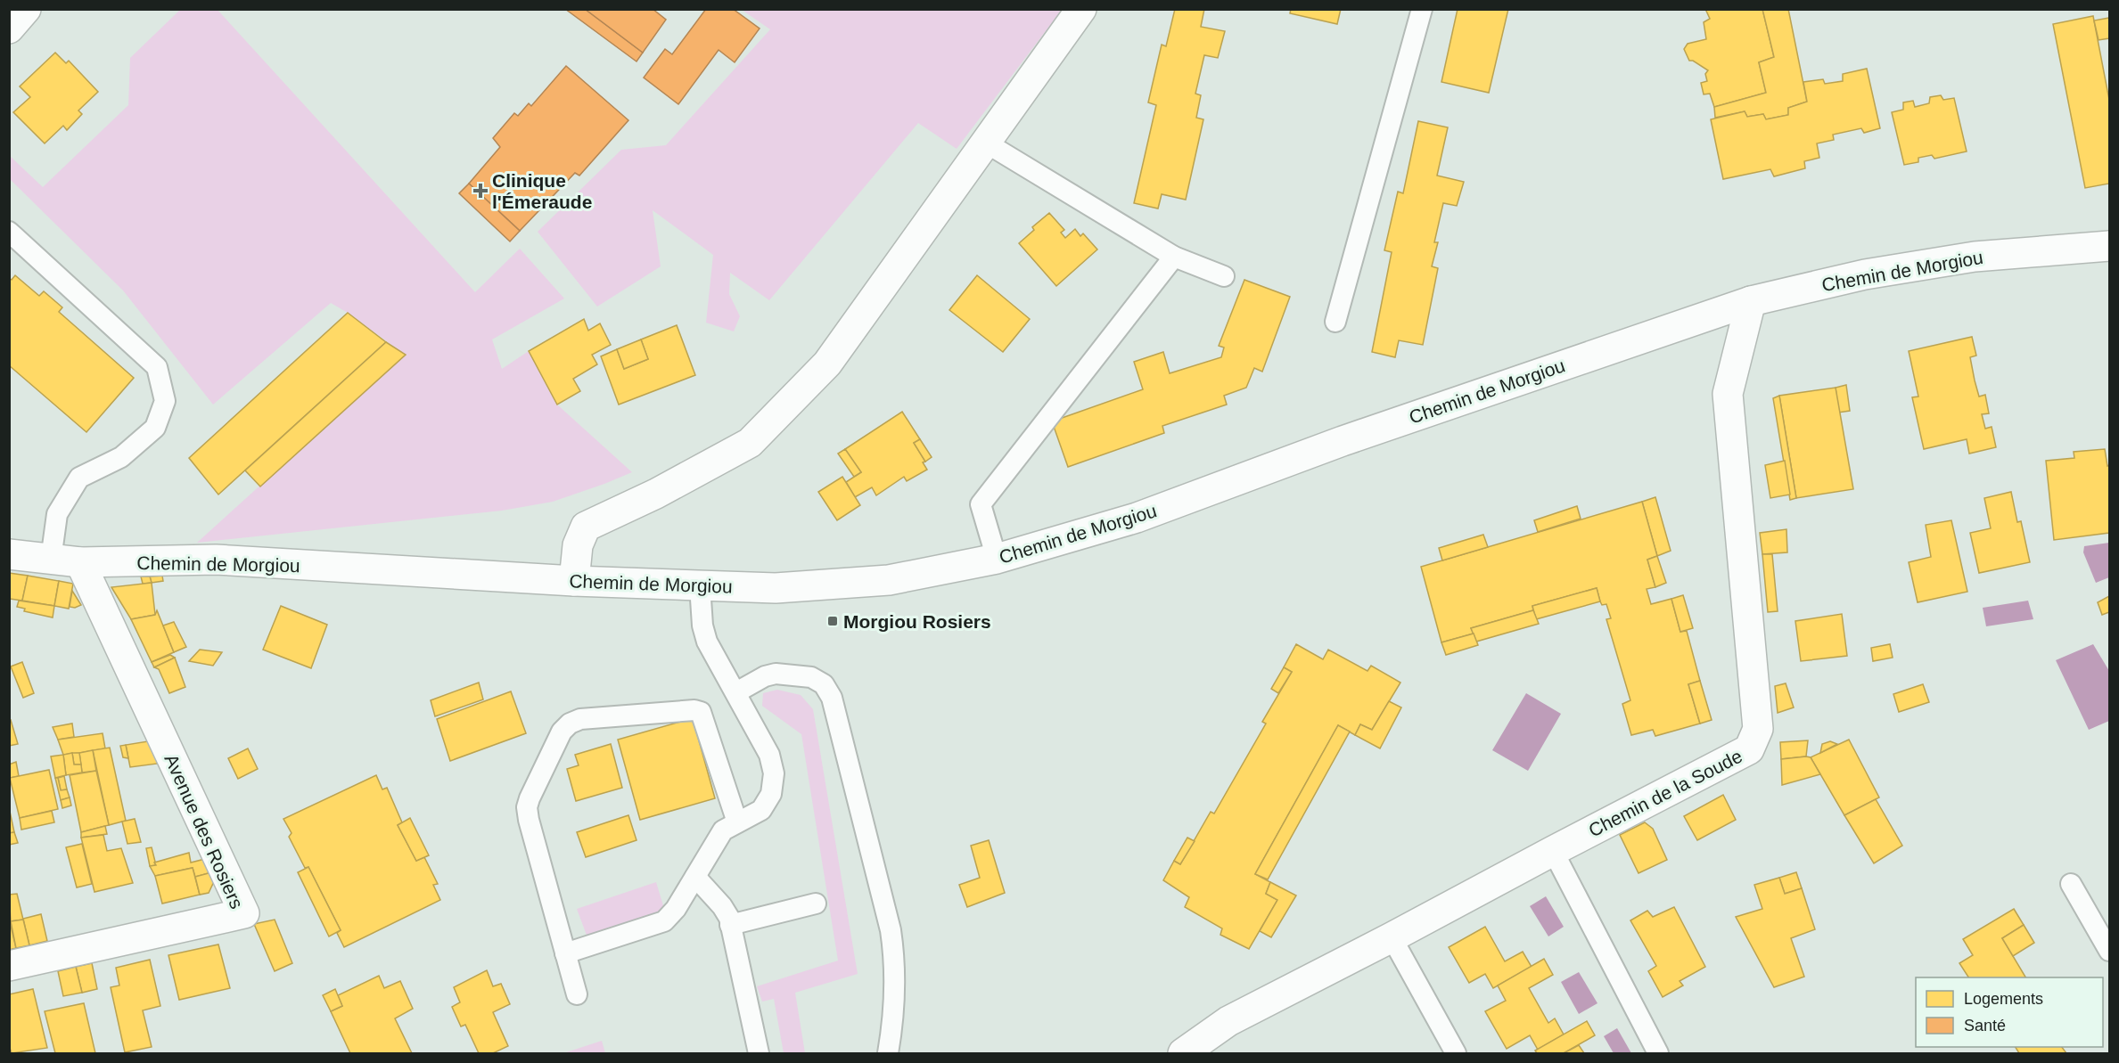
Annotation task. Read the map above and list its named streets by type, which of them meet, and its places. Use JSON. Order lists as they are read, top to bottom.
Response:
{
  "streets": {
    "street": ["Chemin de Morgiou", "Chemin de la Soude", "Avenue des Rosiers"]
  },
  "crossings": [
    ["Chemin de Morgiou", "Chemin de la Soude"],
    ["Chemin de Morgiou", "Avenue des Rosiers"]
  ],
  "places": {
    "health": ["Clinique l'Émeraude"],
    "transit": ["Morgiou Rosiers"]
  },
  "legend": ["Logements", "Santé"]
}
